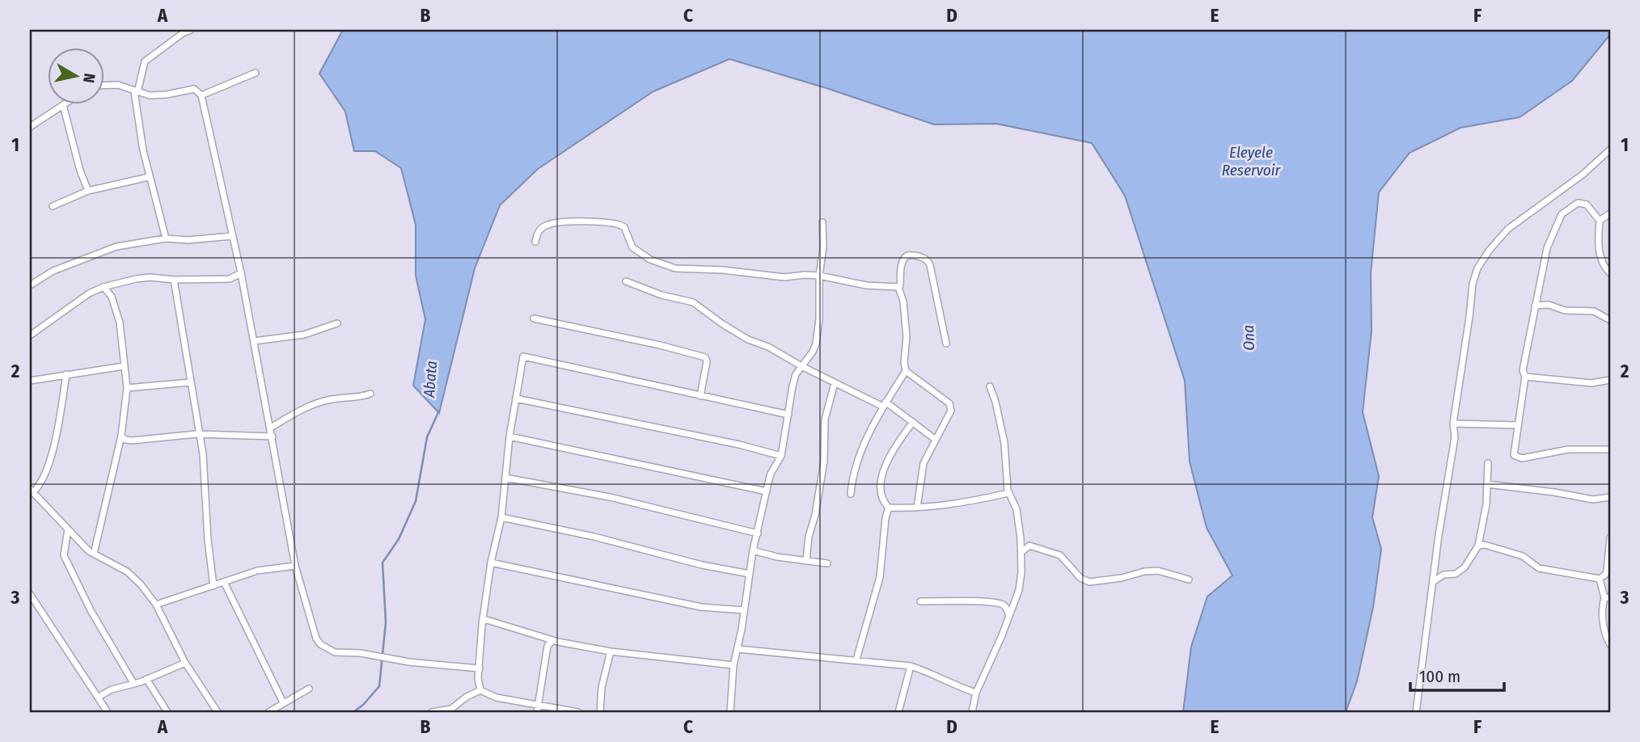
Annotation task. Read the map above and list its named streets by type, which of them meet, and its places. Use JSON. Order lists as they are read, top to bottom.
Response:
{
  "water": ["Eleyele Reservoir", "Ona", "Abata"],
  "scale_bar": "100 m",
  "north": "right",
  "grid": {
    "columns": [
      "A",
      "B",
      "C",
      "D",
      "E",
      "F"
    ],
    "rows": ["1", "2", "3"]
  }
}
